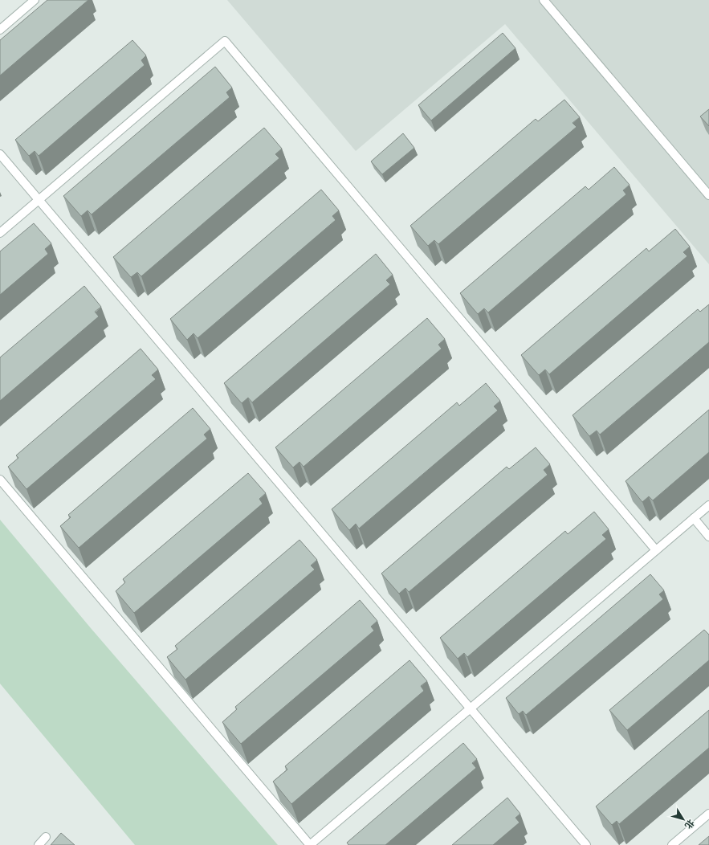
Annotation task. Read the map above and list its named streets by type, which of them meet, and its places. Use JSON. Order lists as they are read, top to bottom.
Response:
{
  "north": "bottom right"
}
